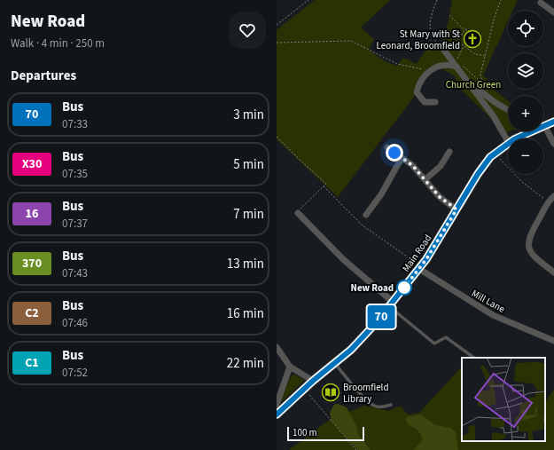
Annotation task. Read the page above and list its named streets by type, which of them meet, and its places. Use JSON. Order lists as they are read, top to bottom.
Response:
{
  "streets": {
    "main road": ["Main Road"],
    "street": ["Mill Lane"]
  },
  "crossings": [
    ["Main Road", "Mill Lane"]
  ],
  "parks": ["Church Green"],
  "places": {
    "church": ["St Mary with St Leonard, Broomfield"],
    "other": ["New Road"],
    "library": ["Broomfield Library"]
  },
  "lines": ["bus line 70"],
  "scale_bar": "100 m",
  "page": {
    "heading": [
      ["New Road", "Walk · 4 min · 250 m"],
      "Departures"
    ],
    "on_map": "70",
    "map_buttons": ["+", "−"],
    "list": [
      {
        "mark": "70",
        "name": "Bus",
        "note": "07:33",
        "value": "3 min"
      },
      {
        "mark": "X30",
        "name": "Bus",
        "note": "07:35",
        "value": "5 min"
      },
      {
        "mark": "16",
        "name": "Bus",
        "note": "07:37",
        "value": "7 min"
      },
      {
        "mark": "370",
        "name": "Bus",
        "note": "07:43",
        "value": "13 min"
      },
      {
        "mark": "C2",
        "name": "Bus",
        "note": "07:46",
        "value": "16 min"
      },
      {
        "mark": "C1",
        "name": "Bus",
        "note": "07:52",
        "value": "22 min"
      }
    ],
    "scale": "100 m"
  }
}
